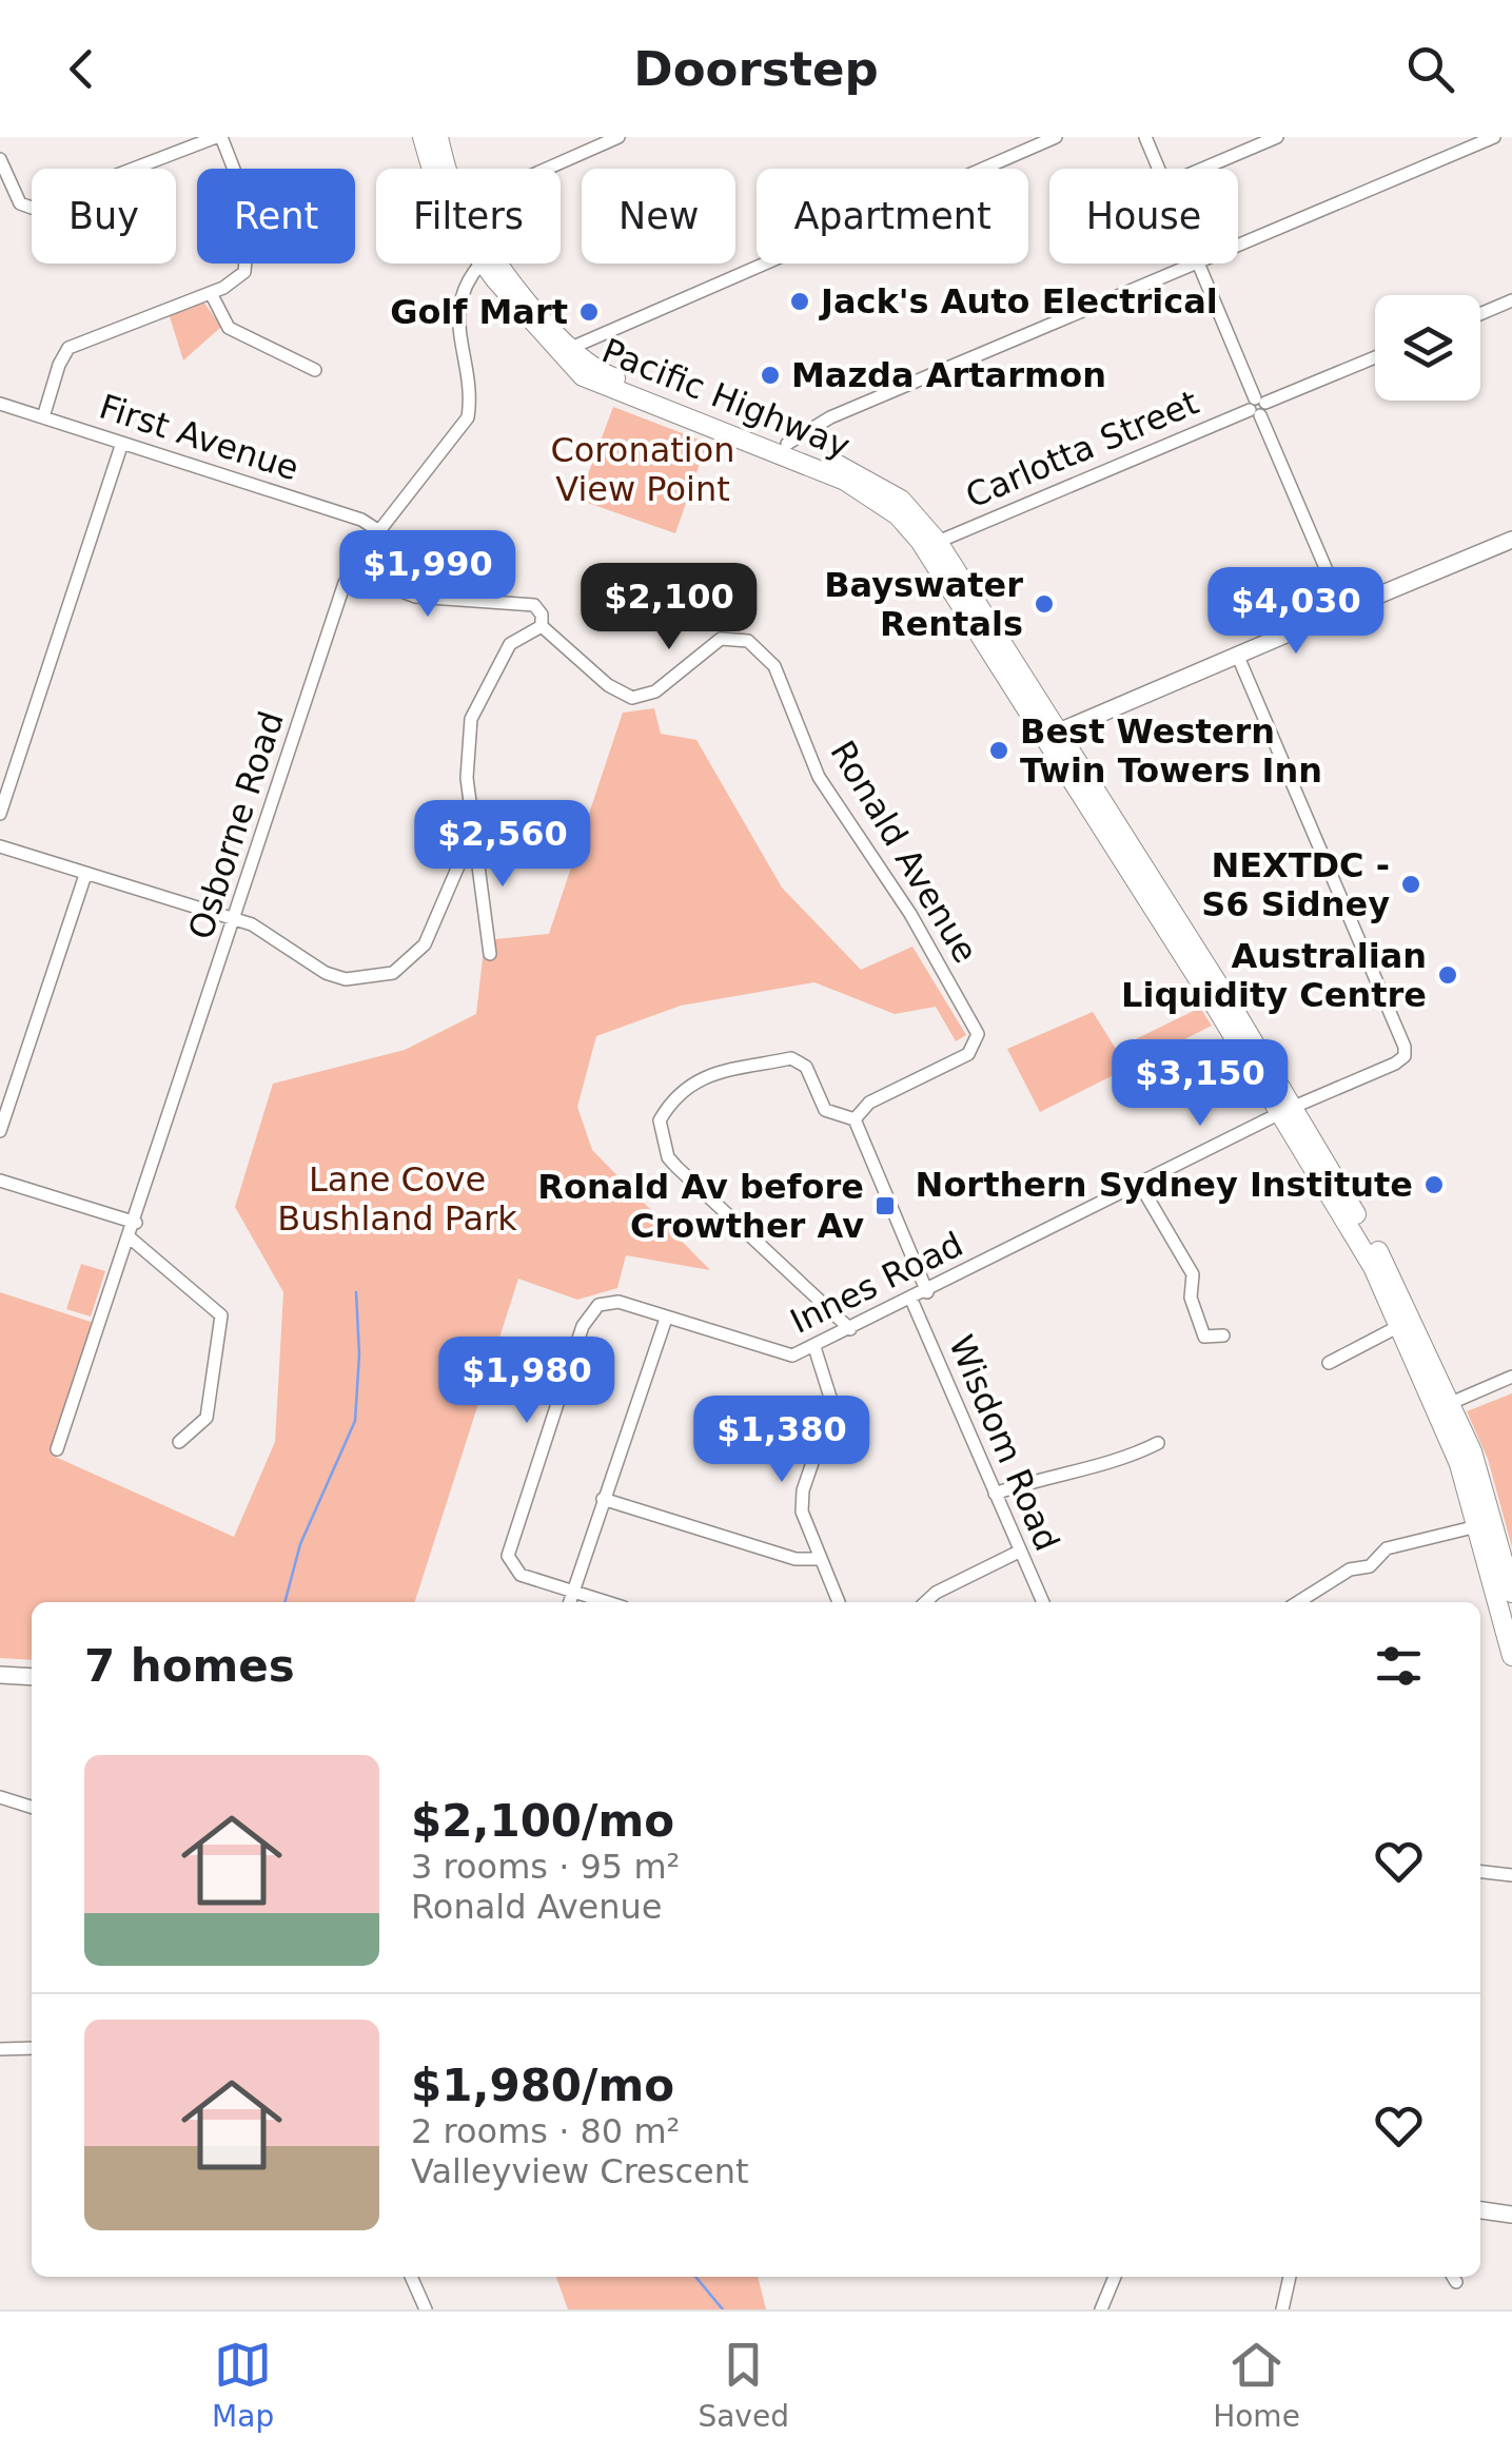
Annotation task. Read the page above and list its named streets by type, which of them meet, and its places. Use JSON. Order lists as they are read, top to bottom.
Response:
{
  "streets": {
    "main road": ["Pacific Highway"],
    "street": [
      "First Avenue",
      "Carlotta Street",
      "Osborne Road",
      "Ronald Avenue",
      "Innes Road",
      "Wisdom Road"
    ]
  },
  "crossings": [
    ["Pacific Highway", "Carlotta Street"],
    ["Pacific Highway", "Innes Road"],
    ["First Avenue", "Osborne Road"],
    ["Osborne Road", "Ronald Avenue"],
    ["Innes Road", "Wisdom Road"]
  ],
  "parks": ["Coronation View Point", "Lane Cove Bushland Park"],
  "places": {
    "other": [
      "Jack's Auto Electrical",
      "Golf Mart",
      "Mazda Artarmon",
      "Bayswater Rentals",
      "Best Western Twin Towers Inn",
      "NEXTDC - S6 Sidney",
      "Australian Liquidity Centre",
      "Northern Sydney Institute"
    ],
    "transit": ["Ronald Av before Crowther Av"]
  },
  "page": {
    "header": "Doorstep",
    "chip": [
      "Buy",
      "Rent",
      "Filters",
      "New",
      "Apartment",
      "House"
    ],
    "price": [
      "$1,990",
      "$2,100",
      "$4,030",
      "$2,560",
      "$3,150",
      "$1,980",
      "$1,380"
    ],
    "heading": "7 homes",
    "list": [
      {
        "name": "$2,100/mo",
        "note": "3 rooms · 95 m² · Ronald Avenue"
      },
      {
        "name": "$1,980/mo",
        "note": "2 rooms · 80 m² · Valleyview Crescent"
      }
    ],
    "tabs": ["Map", "Saved", "Home"]
  }
}
